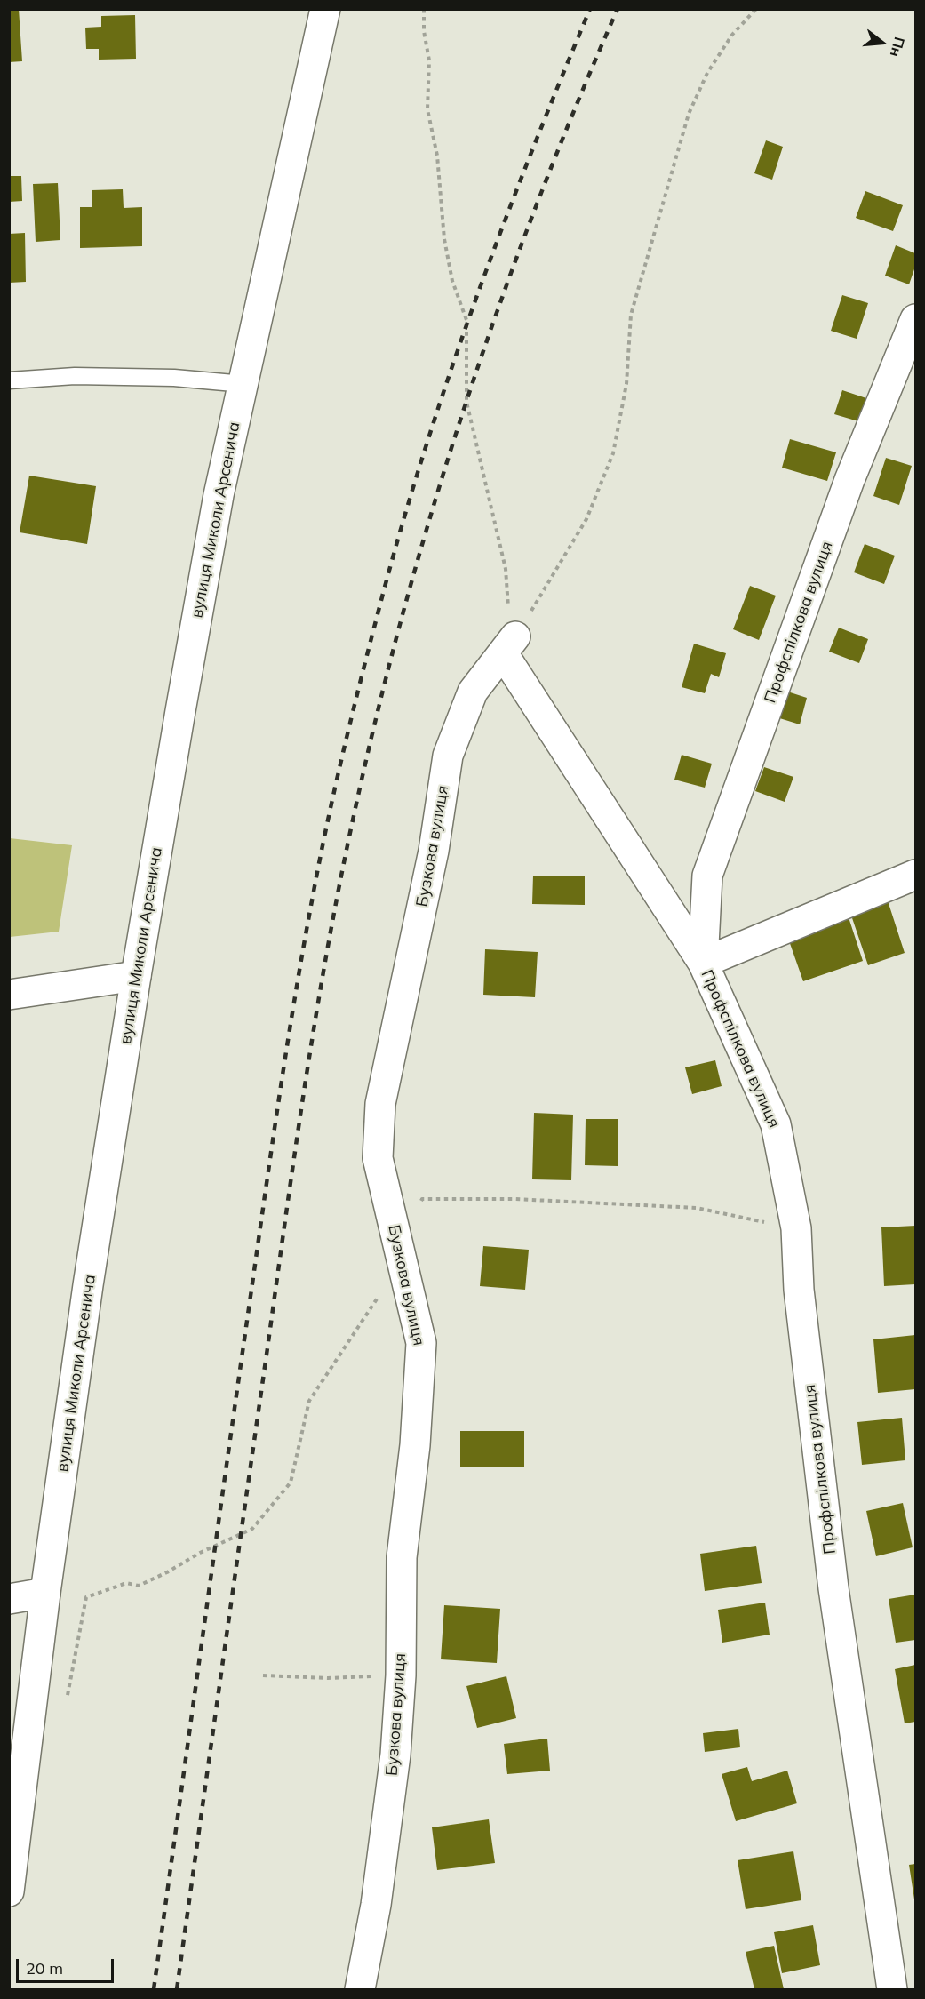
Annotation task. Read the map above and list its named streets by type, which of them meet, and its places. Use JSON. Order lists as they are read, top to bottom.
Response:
{
  "streets": {
    "street": ["вулиця Миколи Арсенича", "Профспілкова вулиця", "Бузкова вулиця"]
  },
  "crossings": [
    ["Профспілкова вулиця", "Бузкова вулиця"]
  ],
  "scale_bar": "20 m",
  "north": "right"
}
